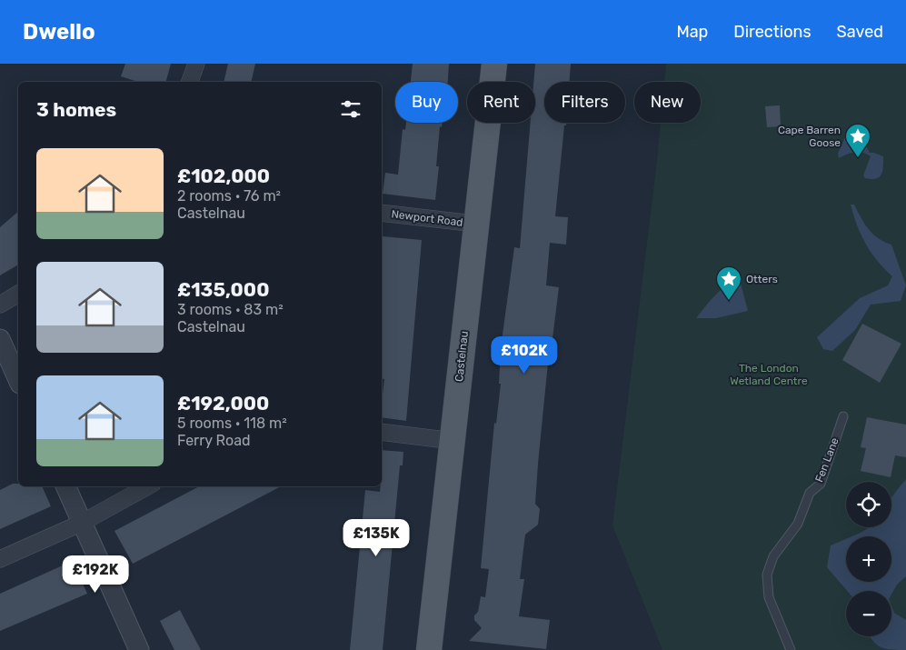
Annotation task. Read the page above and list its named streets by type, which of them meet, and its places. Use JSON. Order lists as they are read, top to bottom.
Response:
{
  "streets": {
    "main road": ["Castelnau"],
    "street": ["Newport Road"],
    "lane": ["Fen Lane"]
  },
  "crossings": [
    ["Newport Road", "Castelnau"]
  ],
  "parks": ["The London Wetland Centre"],
  "places": {
    "place": ["Cape Barren Goose", "Otters"]
  },
  "page": {
    "header": "Dwello",
    "nav": ["Map", "Directions", "Saved"],
    "chip": [
      "Buy",
      "Rent",
      "Filters",
      "New"
    ],
    "heading": "3 homes",
    "list": [
      {
        "name": "£102,000",
        "note": "2 rooms · 76 m² · Castelnau"
      },
      {
        "name": "£135,000",
        "note": "3 rooms · 83 m² · Castelnau"
      },
      {
        "name": "£192,000",
        "note": "5 rooms · 118 m² · Ferry Road"
      }
    ],
    "price": ["£102K", "£135K", "£192K"],
    "map_buttons": ["+", "−"]
  }
}
